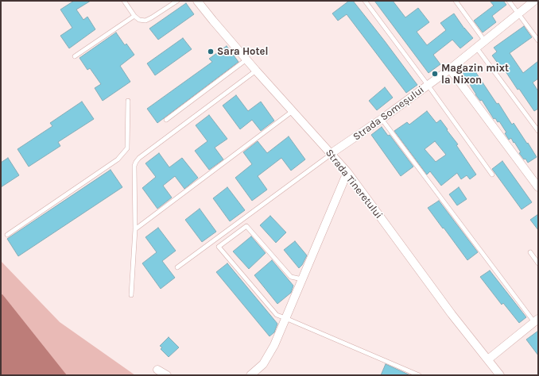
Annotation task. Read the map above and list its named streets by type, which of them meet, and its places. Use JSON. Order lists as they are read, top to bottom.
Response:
{
  "streets": {
    "street": ["Strada Someșului", "Strada Tineretului"]
  },
  "crossings": [
    ["Strada Someșului", "Strada Tineretului"]
  ],
  "places": ["Sara Hotel", "Magazin mixt la Nixon"]
}
